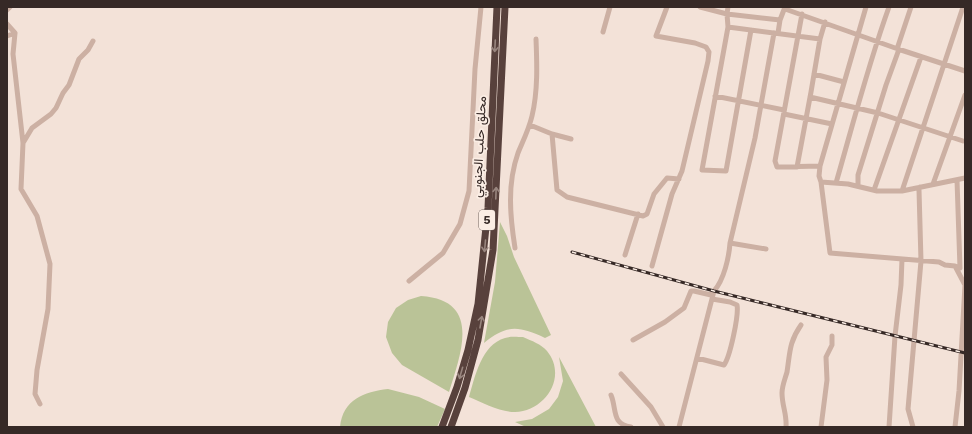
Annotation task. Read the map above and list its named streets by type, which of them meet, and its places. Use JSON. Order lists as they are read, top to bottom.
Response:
{
  "streets": {
    "highway": ["محلق حلب الجنوبي", "5"]
  }
}
